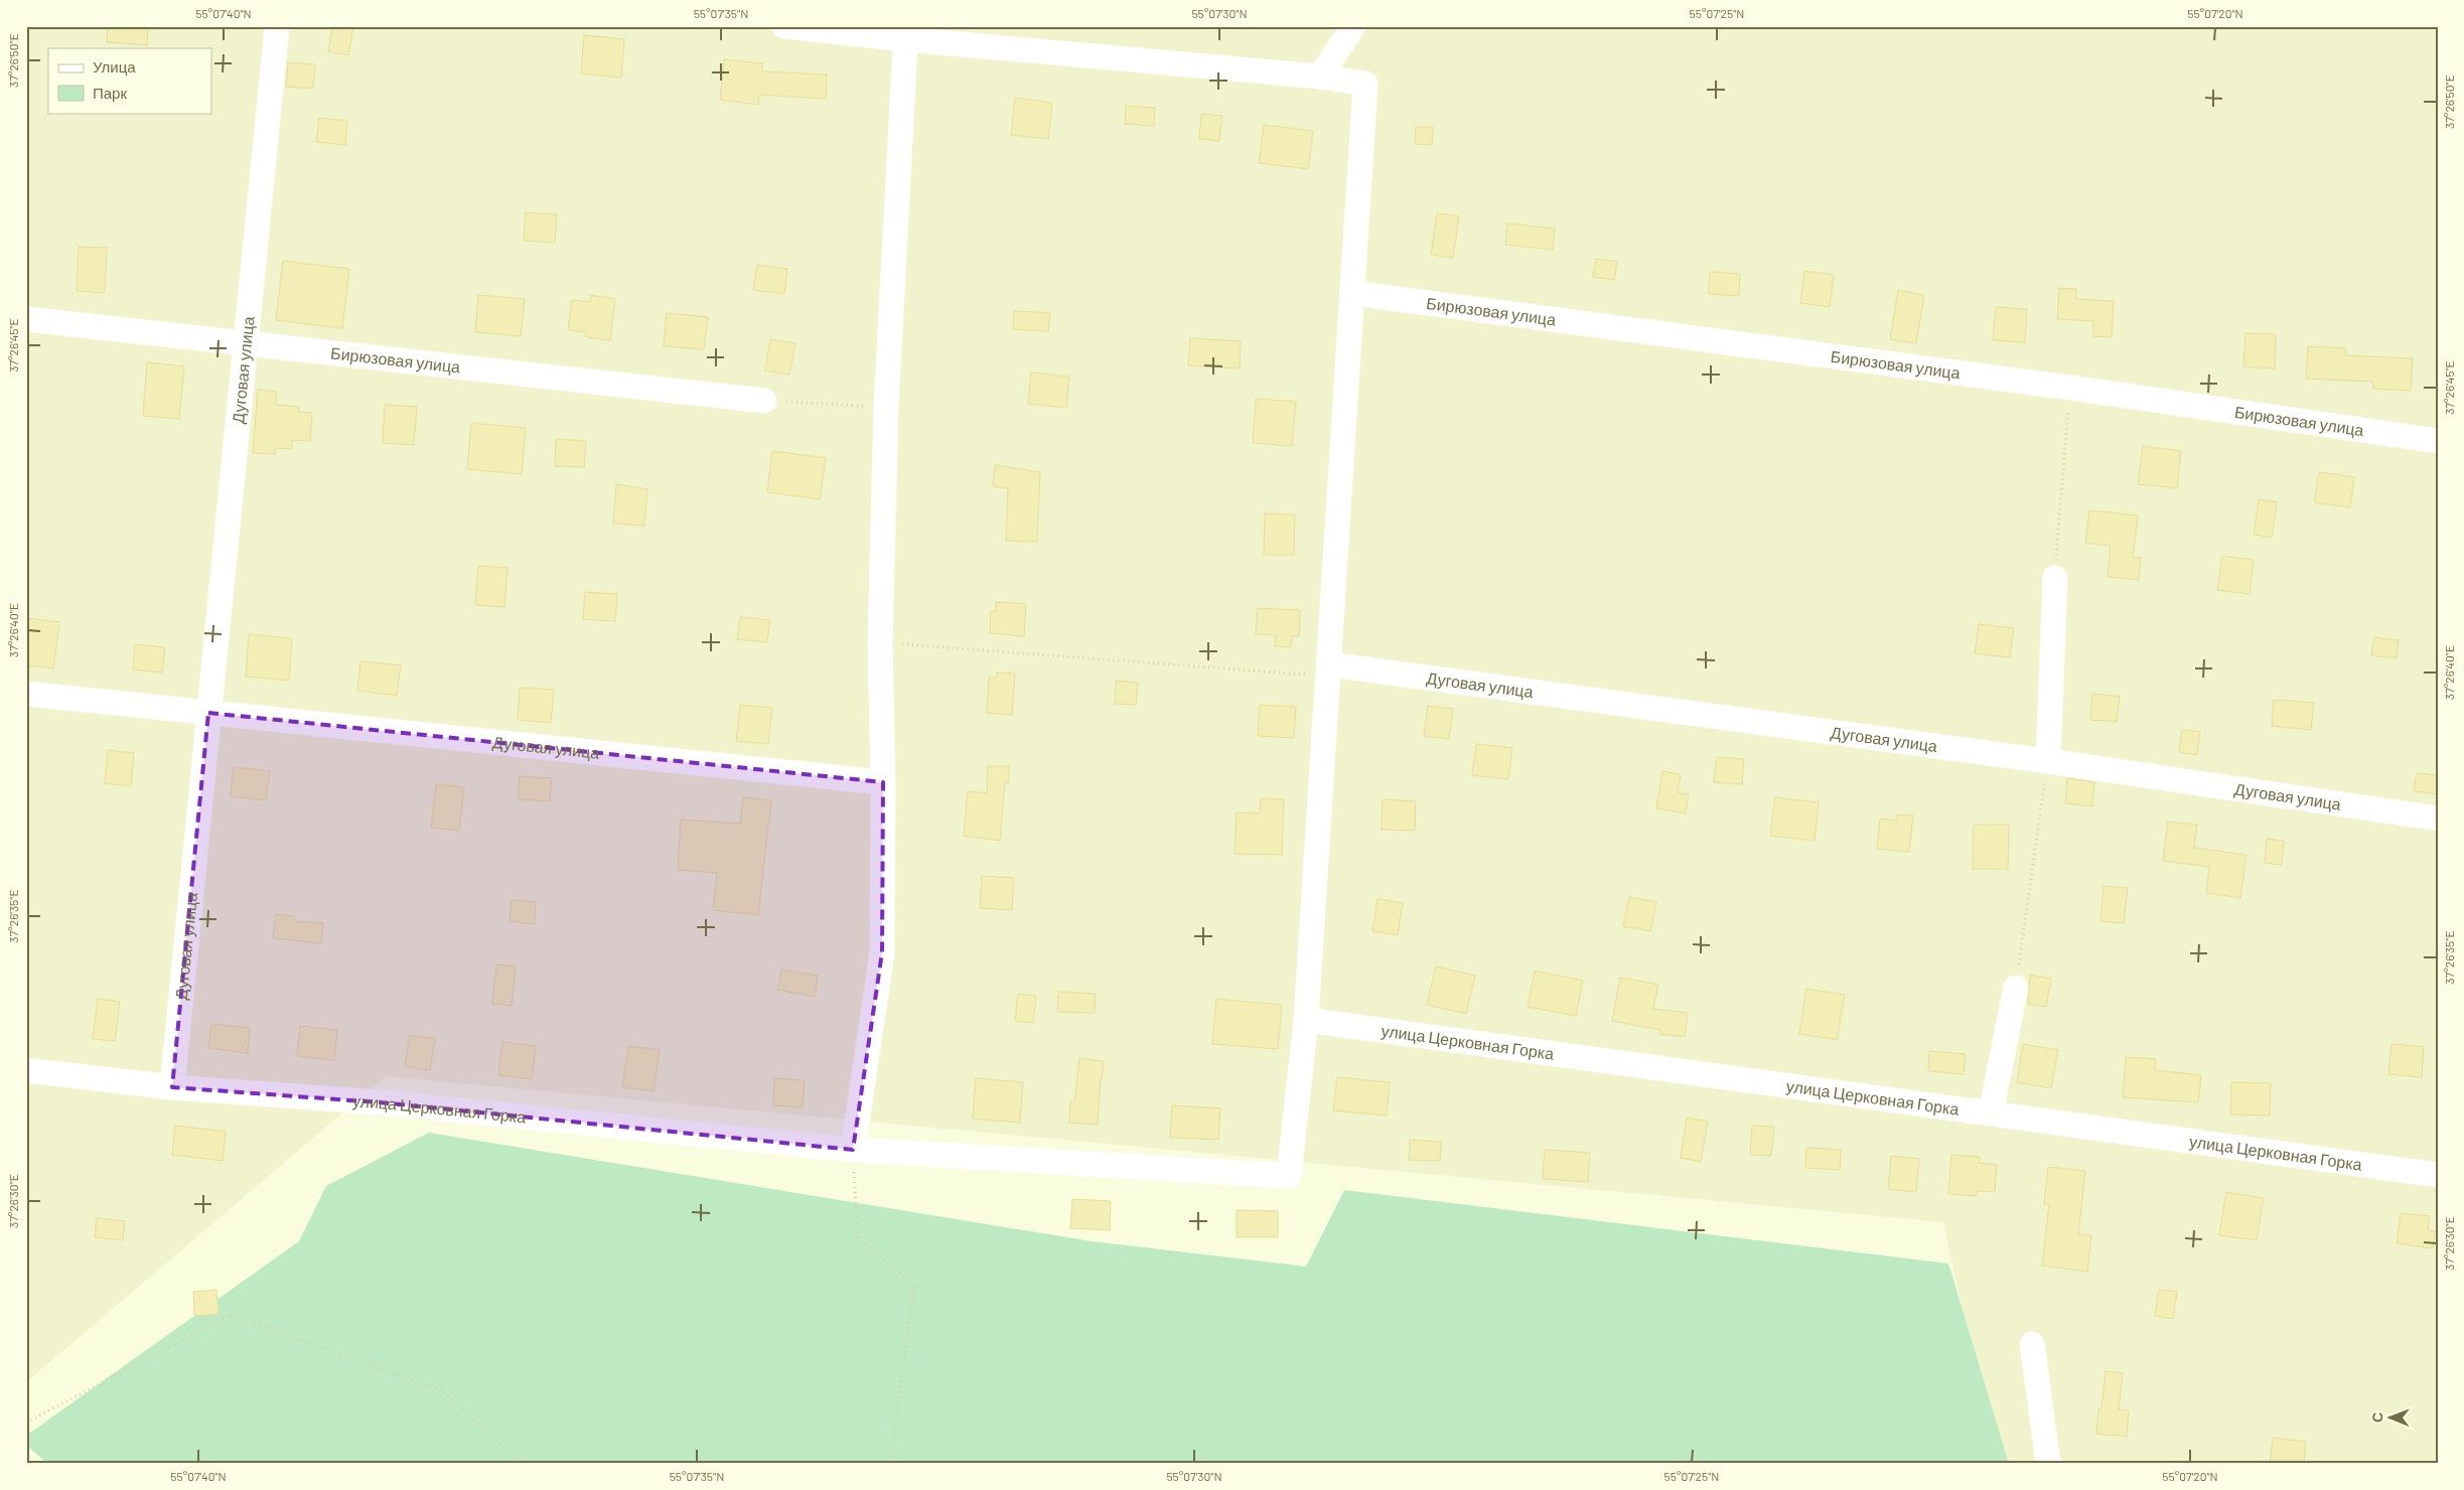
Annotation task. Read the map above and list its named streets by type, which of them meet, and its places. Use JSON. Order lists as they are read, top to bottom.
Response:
{
  "streets": {
    "street": ["Бирюзовая улица", "Дуговая улица", "улица Церковная Горка"]
  },
  "crossings": [
    ["Бирюзовая улица", "Дуговая улица"],
    ["Дуговая улица", "улица Церковная Горка"]
  ],
  "legend": ["Улица", "Парк"],
  "north": "left",
  "coordinates": [
    "55°07'40\"N",
    "55°07'35\"N",
    "55°07'30\"N",
    "55°07'25\"N",
    "55°07'20\"N",
    "37°26'50\"E",
    "37°26'45\"E",
    "37°26'40\"E",
    "37°26'35\"E",
    "37°26'30\"E"
  ]
}
